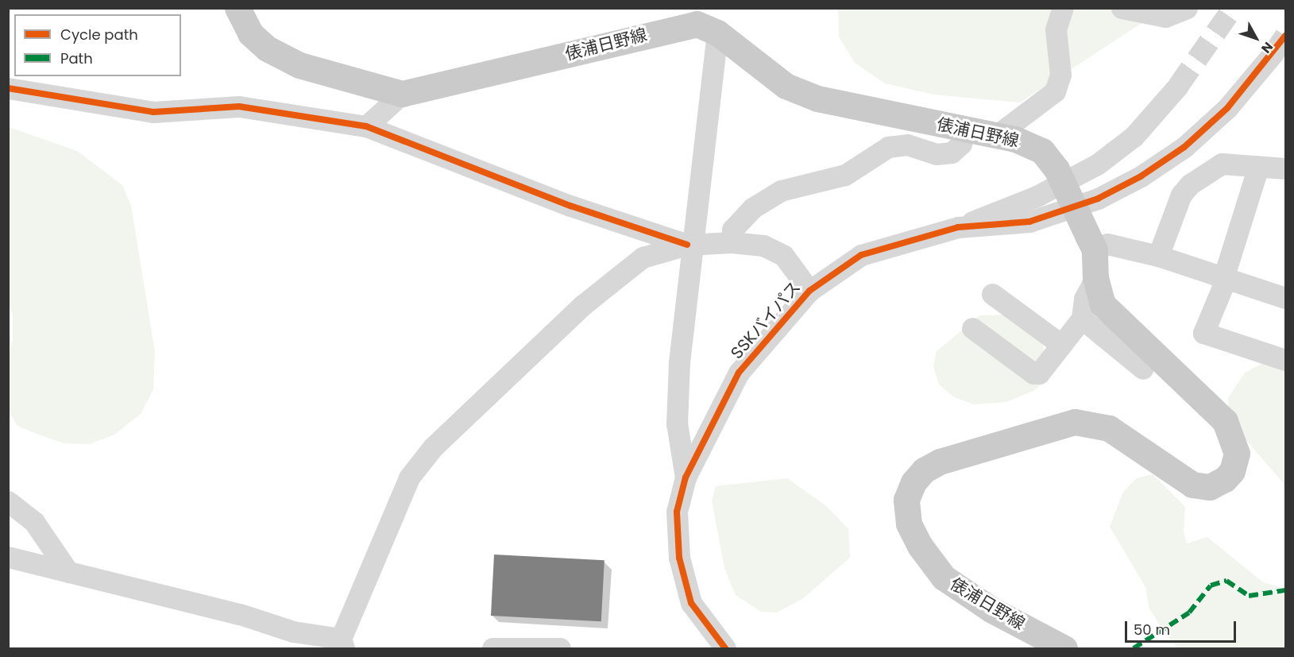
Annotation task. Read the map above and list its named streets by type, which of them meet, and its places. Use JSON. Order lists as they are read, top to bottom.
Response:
{
  "streets": {
    "main road": ["俵浦日野線"],
    "street": ["SSKバイパス"]
  },
  "legend": ["Cycle path", "Path"],
  "scale_bar": "50 m",
  "north": "bottom right"
}
